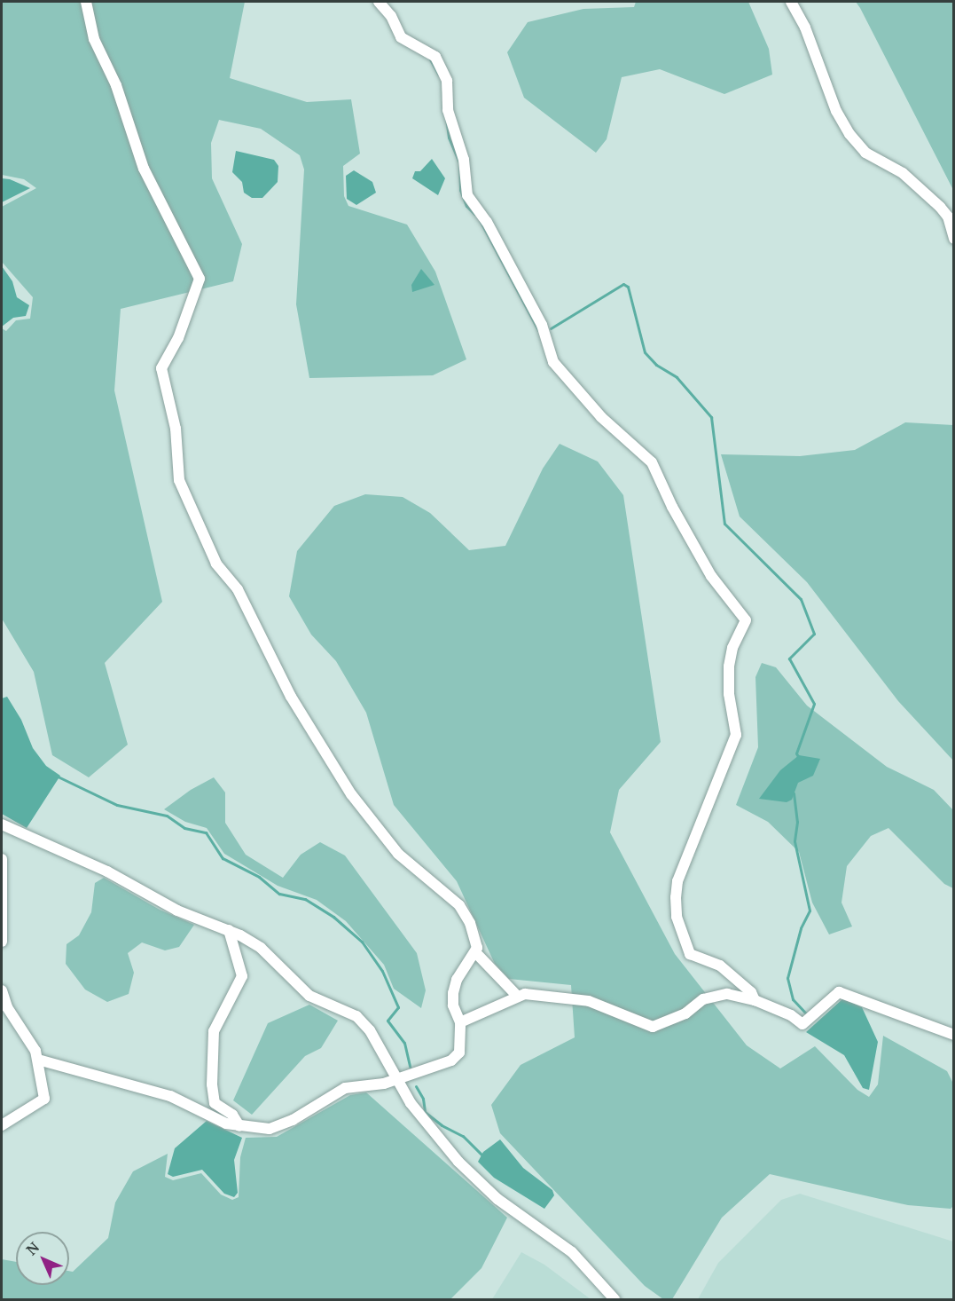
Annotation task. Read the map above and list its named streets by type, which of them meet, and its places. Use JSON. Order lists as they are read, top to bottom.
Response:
{
  "north": "top left"
}
